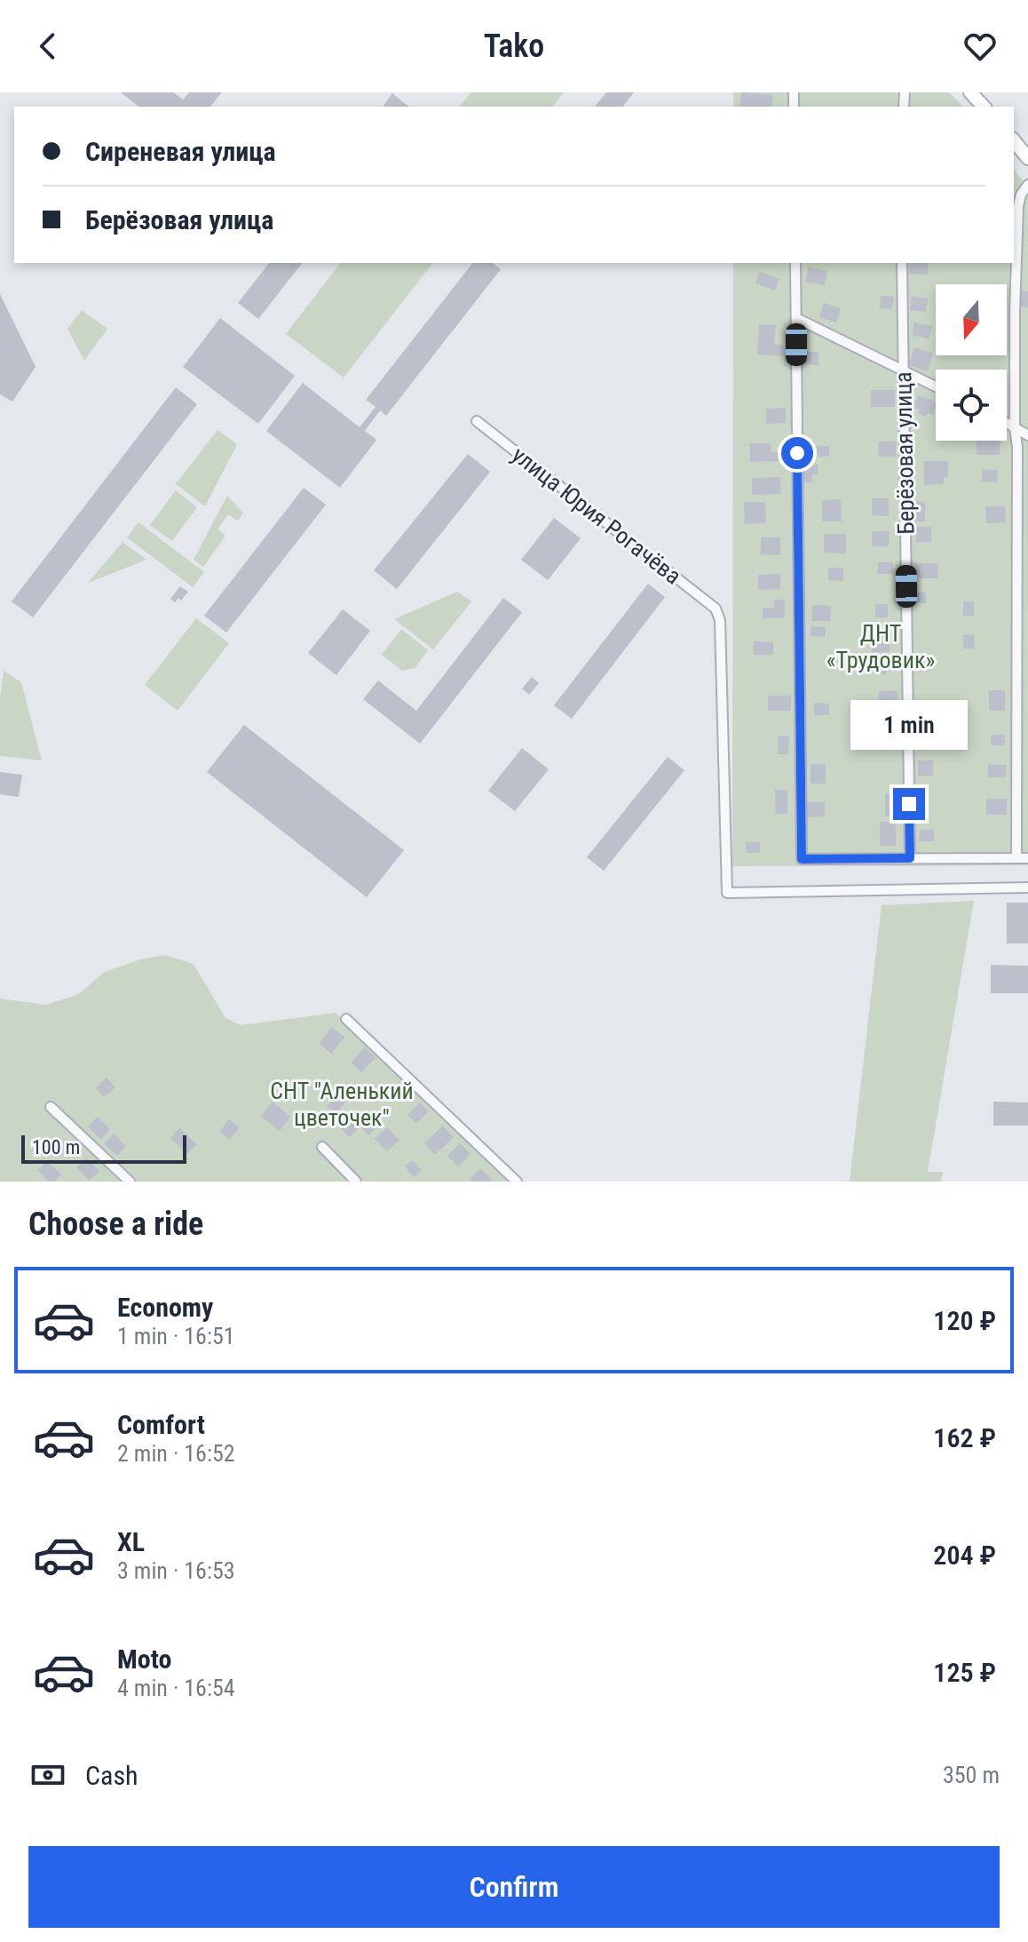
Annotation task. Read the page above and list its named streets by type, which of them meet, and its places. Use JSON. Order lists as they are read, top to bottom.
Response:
{
  "streets": {
    "street": ["Берёзовая улица", "улица Юрия Рогачёва"]
  },
  "parks": ["ДНТ «Трудовик»", "СНТ \"Аленький цветочек\""],
  "scale_bar": "100 m",
  "north": "bottom",
  "page": {
    "header": "Tako",
    "banner": ["Сиреневая улица", "Берёзовая улица"],
    "bubble": "1 min",
    "scale": "100 m",
    "heading": "Choose a ride",
    "list": [
      {
        "name": "Economy",
        "note": "1 min · 16:51",
        "value": "120 ₽"
      },
      {
        "name": "Comfort",
        "note": "2 min · 16:52",
        "value": "162 ₽"
      },
      {
        "name": "XL",
        "note": "3 min · 16:53",
        "value": "204 ₽"
      },
      {
        "name": "Moto",
        "note": "4 min · 16:54",
        "value": "125 ₽"
      }
    ],
    "pay": ["Cash", "350 m"],
    "buttons": "Confirm"
  }
}
